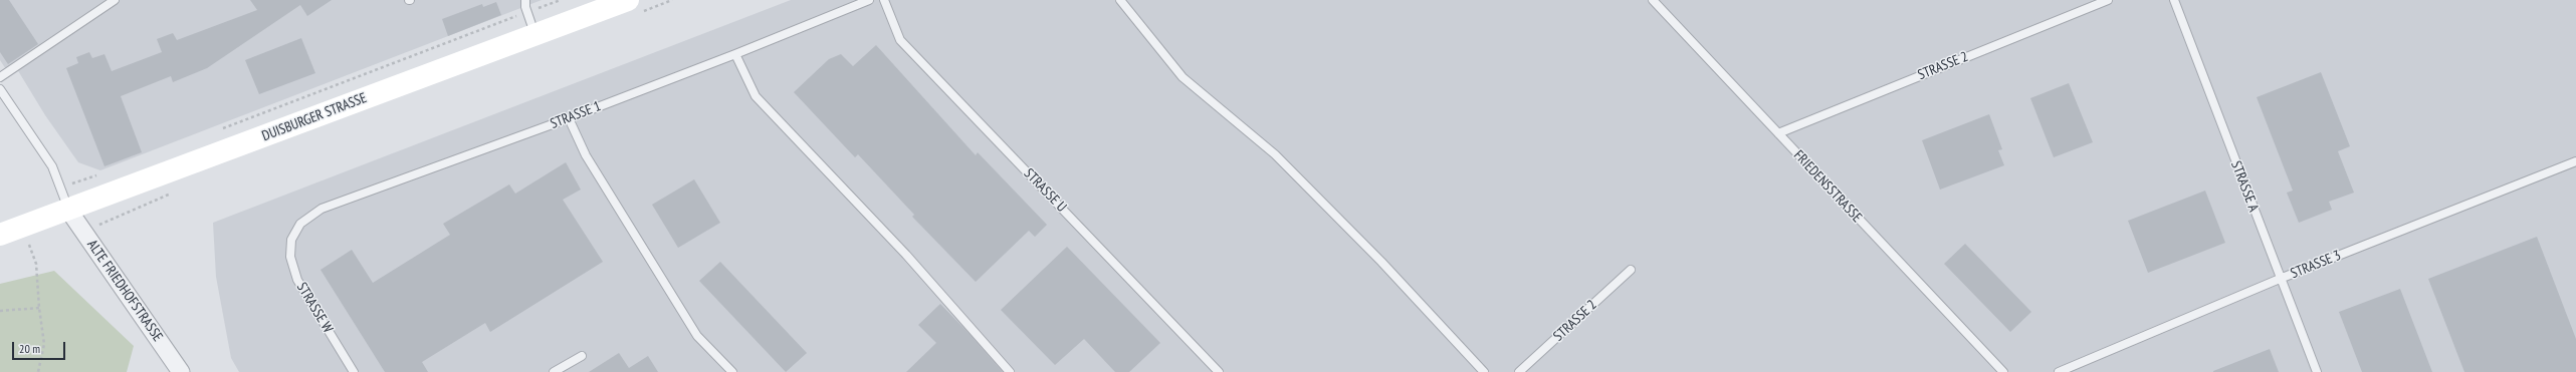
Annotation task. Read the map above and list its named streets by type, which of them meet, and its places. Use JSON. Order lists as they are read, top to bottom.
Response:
{
  "streets": {
    "main road": ["DUISBURGER STRASSE"],
    "street": ["ALTE FRIEDHOFSTRASSE"],
    "lane": [
      "STRASSE 2",
      "STRASSE 1",
      "FRIEDENSSTRASSE",
      "STRASSE A",
      "STRASSE U",
      "STRASSE 3",
      "STRASSE W"
    ]
  },
  "crossings": [
    ["STRASSE 2", "FRIEDENSSTRASSE"],
    ["STRASSE 1", "STRASSE W"],
    ["DUISBURGER STRASSE", "ALTE FRIEDHOFSTRASSE"],
    ["STRASSE A", "STRASSE 3"]
  ],
  "scale_bar": "20 m"
}
